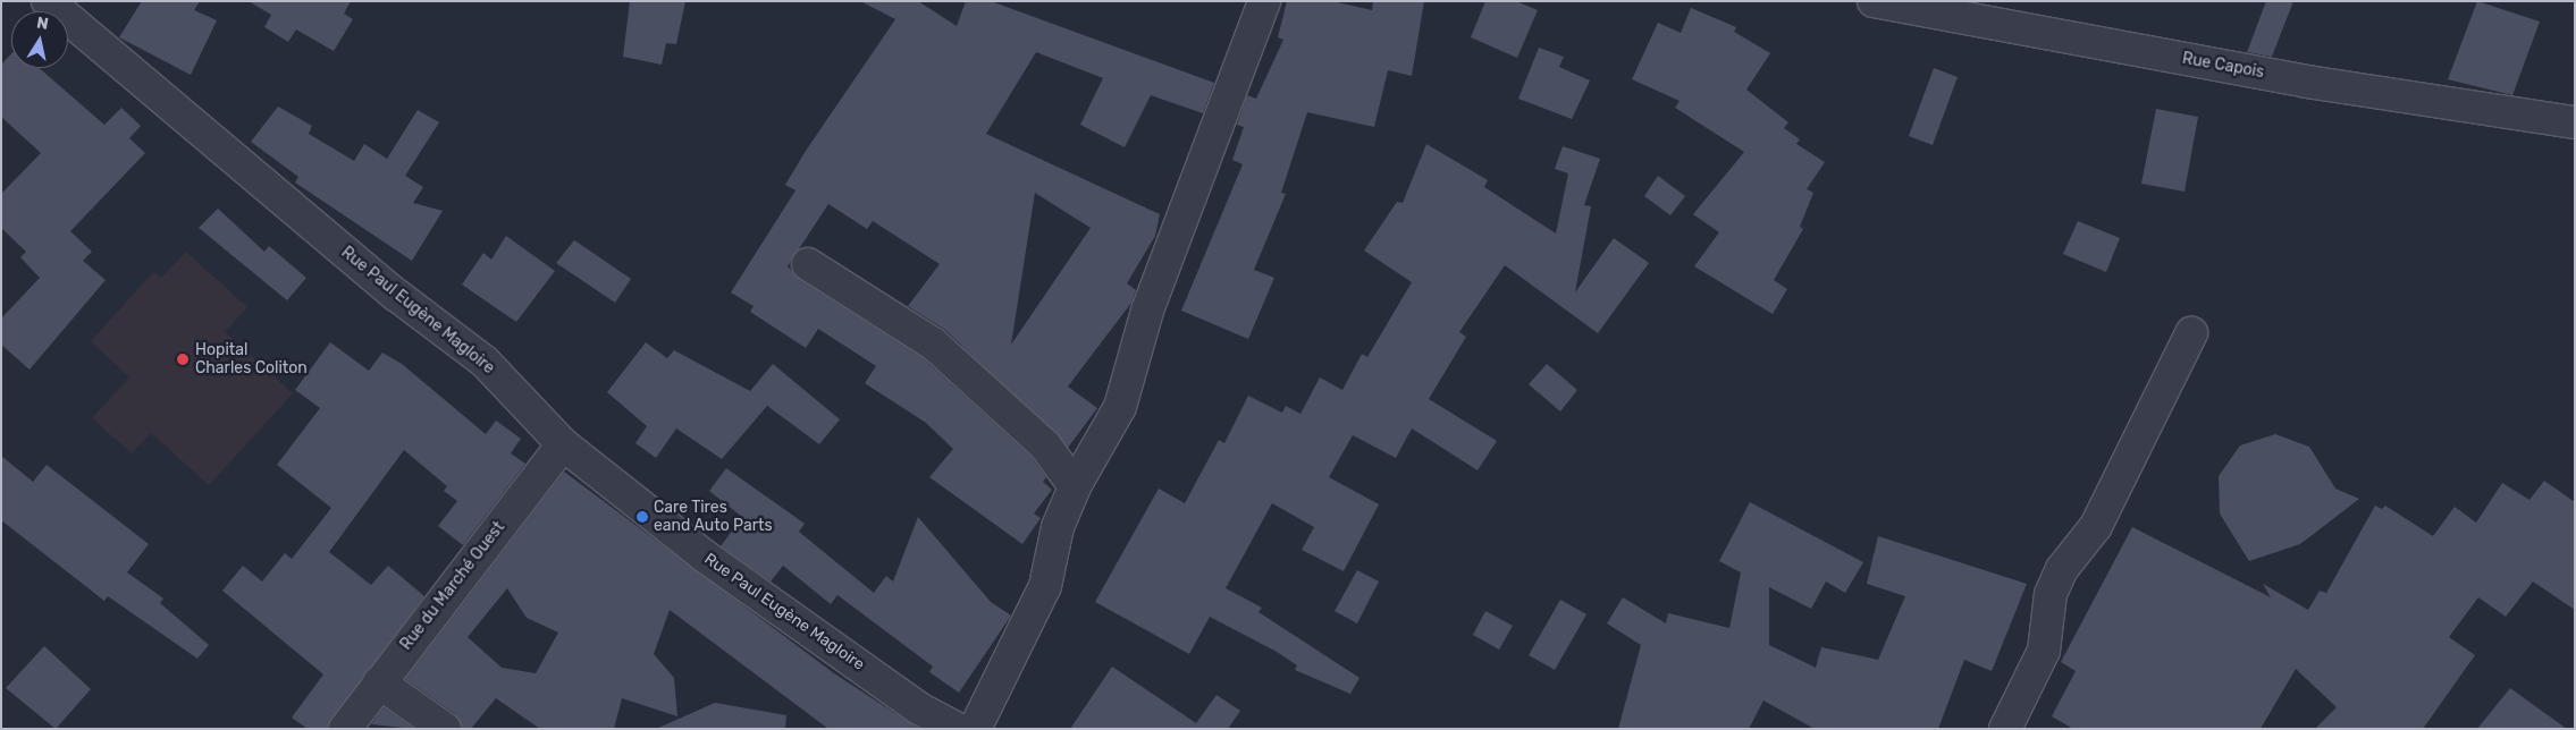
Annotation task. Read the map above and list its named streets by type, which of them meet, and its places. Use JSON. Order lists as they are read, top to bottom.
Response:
{
  "streets": {
    "street": ["Rue Capois", "Rue Paul Eugène Magloire", "Rue du Marché Ouest"]
  },
  "crossings": [
    ["Rue Paul Eugène Magloire", "Rue du Marché Ouest"]
  ],
  "places": ["Hopital Charles Coliton", "Care Tires eand Auto Parts"],
  "north": "top"
}
